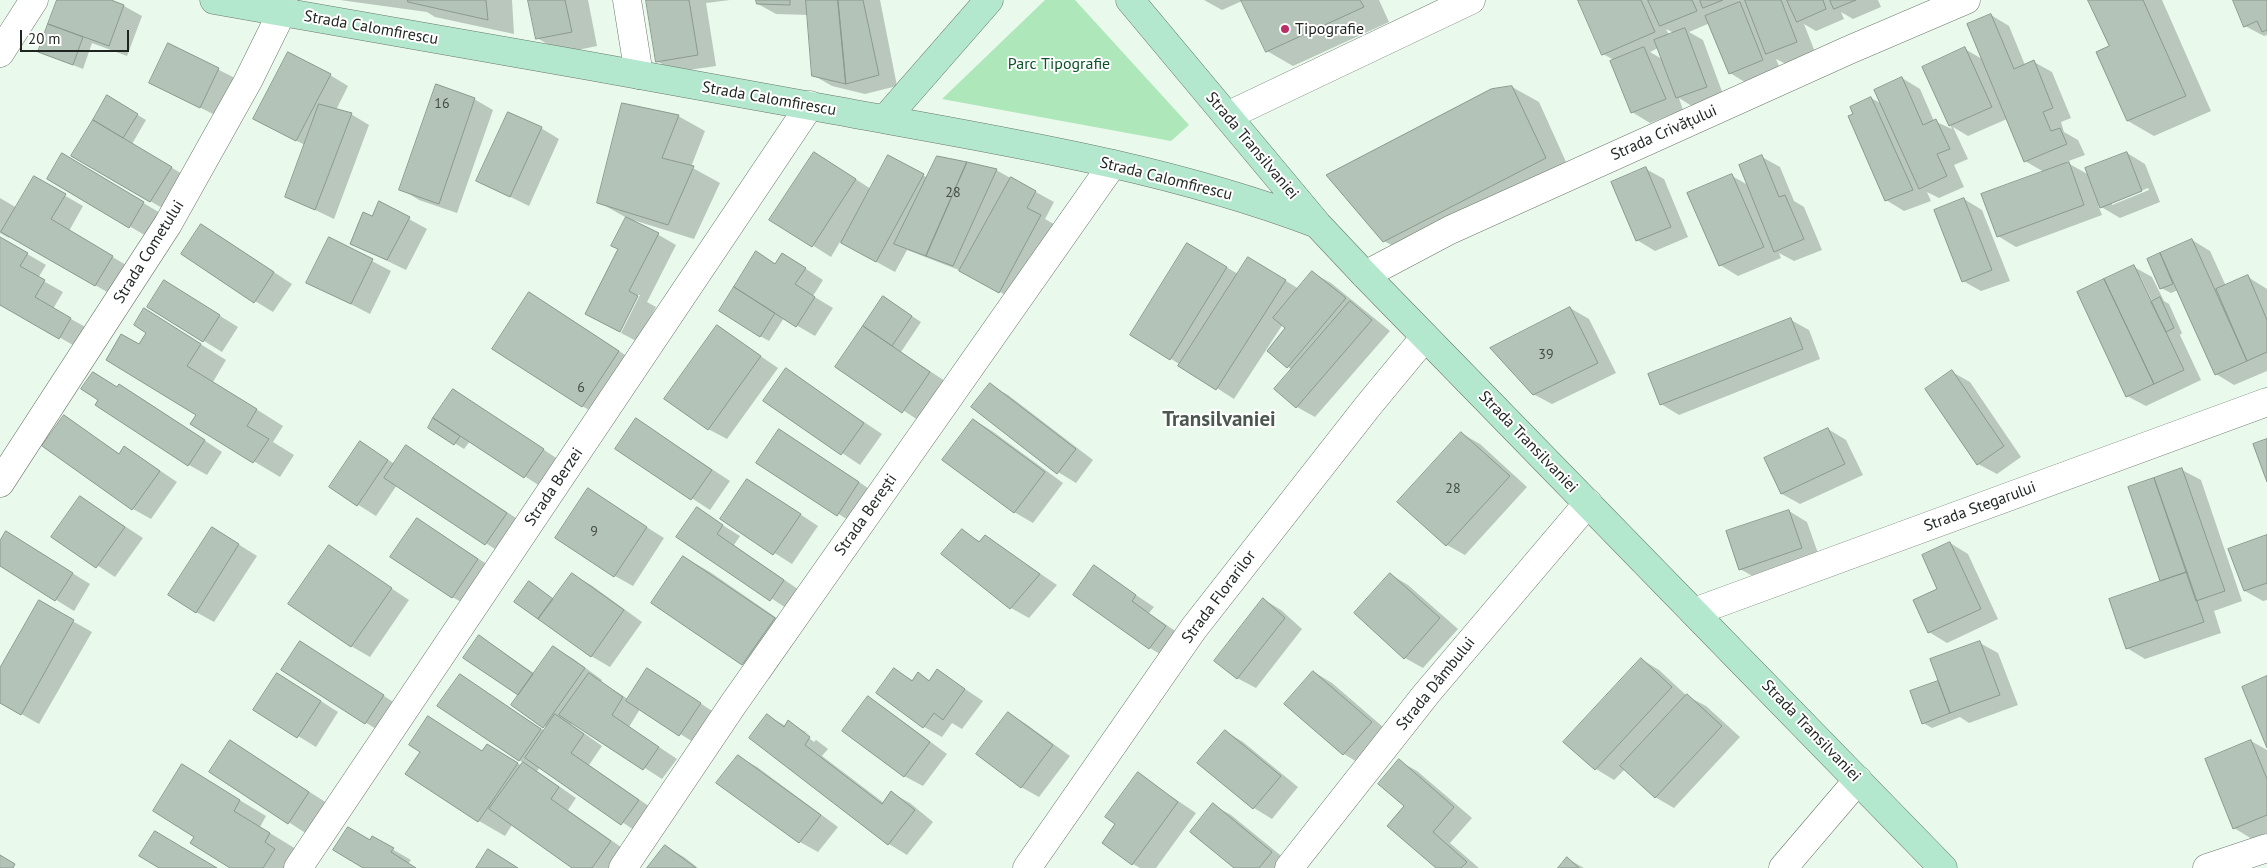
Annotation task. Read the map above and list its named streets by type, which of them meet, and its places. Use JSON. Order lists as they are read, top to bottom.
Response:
{
  "streets": {
    "main road": ["Strada Calomfirescu", "Strada Transilvaniei"],
    "street": [
      "Strada Crivățului",
      "Strada Cometului",
      "Strada Berzei",
      "Strada Stegarului",
      "Strada Berești",
      "Strada Florarilor",
      "Strada Dâmbului"
    ]
  },
  "crossings": [
    ["Strada Calomfirescu", "Strada Transilvaniei"],
    ["Strada Calomfirescu", "Strada Cometului"],
    ["Strada Calomfirescu", "Strada Berzei"],
    ["Strada Calomfirescu", "Strada Berești"],
    ["Strada Crivățului", "Strada Transilvaniei"],
    ["Strada Transilvaniei", "Strada Stegarului"],
    ["Strada Transilvaniei", "Strada Florarilor"],
    ["Strada Transilvaniei", "Strada Dâmbului"]
  ],
  "districts": ["Transilvaniei"],
  "parks": ["Parc Tipografie"],
  "places": ["Tipografie"],
  "house_numbers": [
    "16",
    "28",
    "39",
    "6",
    "28",
    "9"
  ],
  "scale_bar": "20 m"
}
